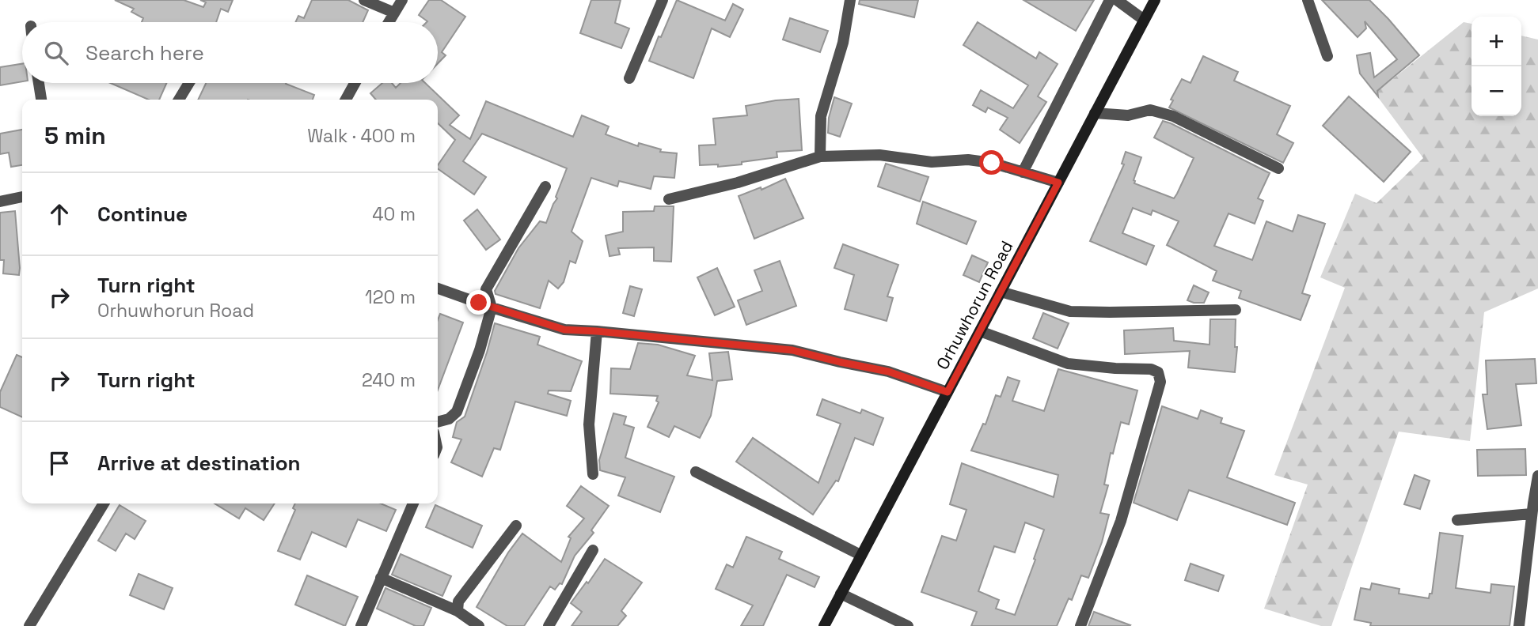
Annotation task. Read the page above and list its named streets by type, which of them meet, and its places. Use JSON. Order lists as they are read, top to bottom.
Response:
{
  "streets": {
    "street": ["Orhuwhorun Road"]
  },
  "page": {
    "map_buttons": ["+", "−"],
    "search": "Search here",
    "heading": ["5 min", "Walk · 400 m"],
    "list": [
      ["Continue", "40 m"],
      ["Turn right", "Orhuwhorun Road", "120 m"],
      ["Turn right", "240 m"],
      "Arrive at destination"
    ]
  }
}
